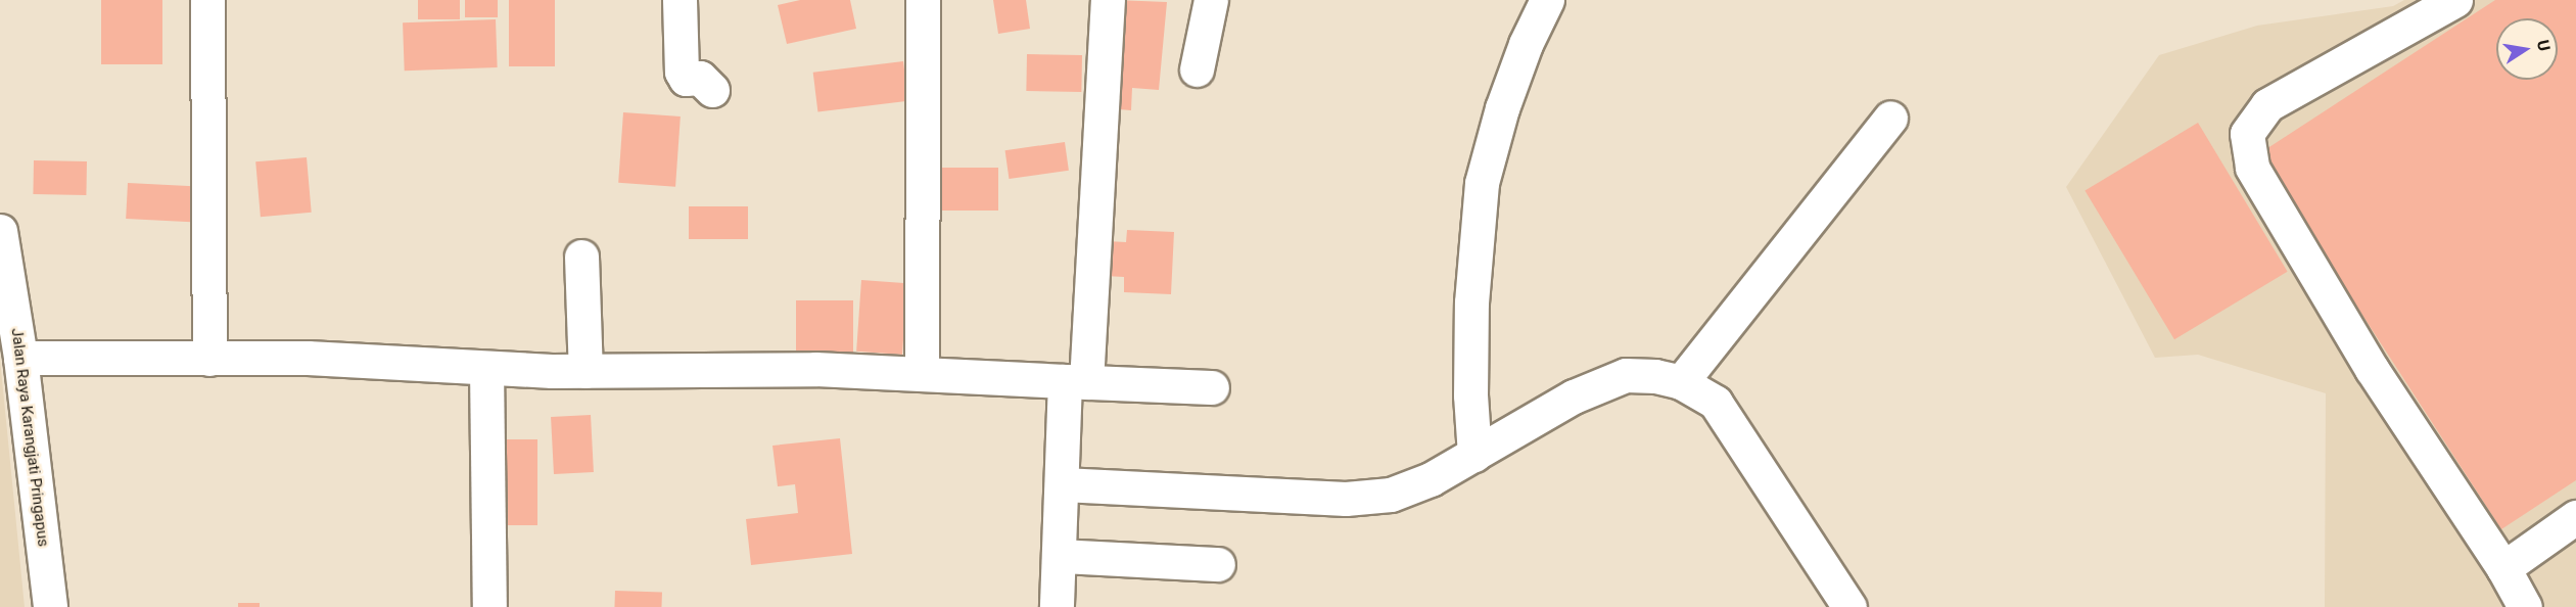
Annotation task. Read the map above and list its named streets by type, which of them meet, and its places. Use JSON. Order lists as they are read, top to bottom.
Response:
{
  "streets": {
    "street": ["Jalan Raya Karangjati Pringapus"]
  },
  "north": "right"
}
